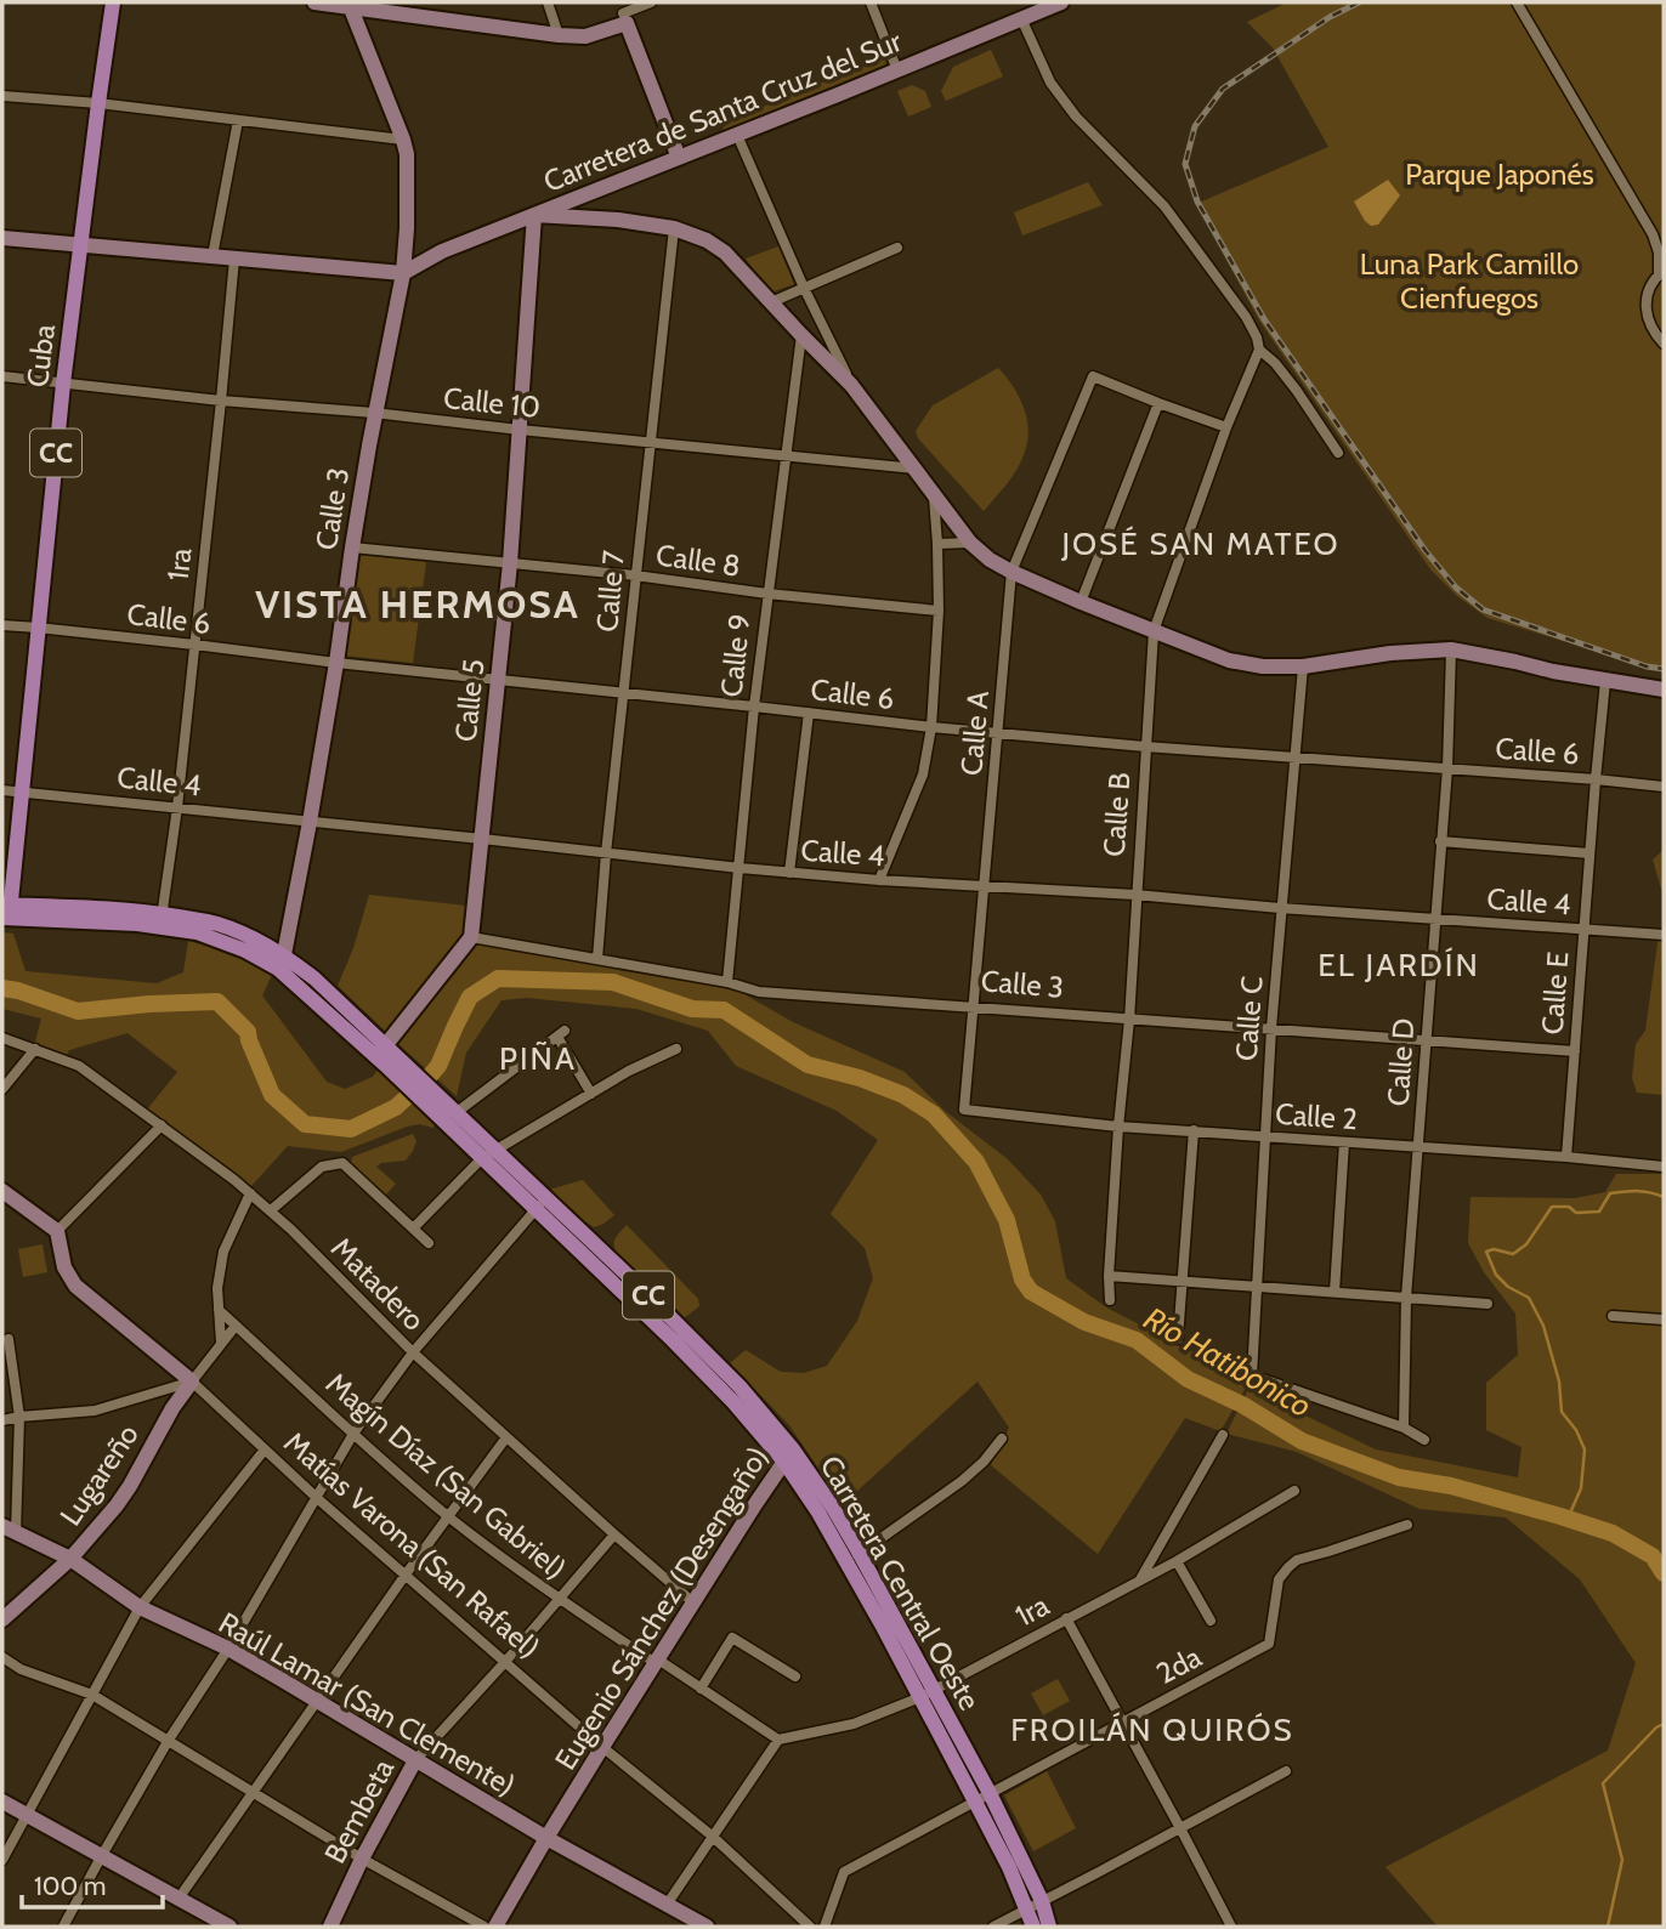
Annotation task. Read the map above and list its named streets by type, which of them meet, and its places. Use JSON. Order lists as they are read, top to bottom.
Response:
{
  "streets": {
    "main road": ["Cuba", "CC", "Carretera Central Oeste"],
    "street": [
      "Carretera de Santa Cruz del Sur",
      "Calle 10",
      "Calle 3",
      "Calle 8",
      "1ra",
      "Calle 7",
      "Calle 6",
      "Calle 9",
      "Calle 5",
      "Calle A",
      "Calle 4",
      "Calle B",
      "Calle E",
      "Calle C",
      "Calle D",
      "Calle 2",
      "Matadero",
      "Lugareño",
      "Magín Díaz (San Gabriel)",
      "Matías Varona (San Rafael)",
      "Eugenio Sánchez (Desengaño)",
      "2da",
      "Raúl Lamar (San Clemente)",
      "Bembeta"
    ]
  },
  "crossings": [
    ["Carretera de Santa Cruz del Sur", "Calle 3"],
    ["Carretera de Santa Cruz del Sur", "Calle 5"],
    ["Cuba", "Calle 10"],
    ["Cuba", "Calle 6"],
    ["Cuba", "Calle 4"],
    ["Cuba", "Carretera Central Oeste"],
    ["Calle 10", "Calle 3"],
    ["Calle 10", "1ra"],
    ["Calle 10", "Calle 7"],
    ["Calle 10", "Calle 9"],
    ["Calle 10", "Calle 5"],
    ["CC", "Calle 3"],
    ["CC", "Carretera Central Oeste"],
    ["Calle 3", "Calle 8"],
    ["Calle 3", "Calle 7"],
    ["Calle 3", "Calle 6"],
    ["Calle 3", "Calle 9"],
    ["Calle 3", "Calle 5"],
    ["Calle 3", "Calle A"],
    ["Calle 3", "Calle 4"],
    ["Calle 3", "Calle B"],
    ["Calle 3", "Calle E"],
    ["Calle 3", "Calle C"],
    ["Calle 3", "Calle D"],
    ["Calle 3", "Carretera Central Oeste"],
    ["Calle 8", "Calle 7"],
    ["Calle 8", "Calle 9"],
    ["Calle 8", "Calle 5"],
    ["1ra", "Calle 6"],
    ["1ra", "Calle 4"],
    ["1ra", "Magín Díaz (San Gabriel)"],
    ["1ra", "Carretera Central Oeste"],
    ["Calle 7", "Calle 6"],
    ["Calle 7", "Calle 4"],
    ["Calle 6", "Calle 9"],
    ["Calle 6", "Calle 5"],
    ["Calle 6", "Calle A"],
    ["Calle 6", "Calle B"],
    ["Calle 6", "Calle E"],
    ["Calle 6", "Calle C"],
    ["Calle 6", "Calle D"],
    ["Calle 9", "Calle 4"],
    ["Calle 5", "Calle 4"],
    ["Calle A", "Calle 4"],
    ["Calle A", "Calle 2"],
    ["Calle 4", "Calle B"],
    ["Calle 4", "Calle E"],
    ["Calle 4", "Calle C"],
    ["Calle 4", "Calle D"],
    ["Calle B", "Calle 2"],
    ["Calle E", "Calle 2"],
    ["Calle C", "Calle D"],
    ["Calle C", "Calle 2"],
    ["Calle D", "Calle 2"],
    ["Matadero", "Eugenio Sánchez (Desengaño)"],
    ["Matadero", "Bembeta"],
    ["Lugareño", "Magín Díaz (San Gabriel)"],
    ["Lugareño", "Matías Varona (San Rafael)"],
    ["Lugareño", "Raúl Lamar (San Clemente)"],
    ["Magín Díaz (San Gabriel)", "Eugenio Sánchez (Desengaño)"],
    ["Magín Díaz (San Gabriel)", "Bembeta"],
    ["Matías Varona (San Rafael)", "Eugenio Sánchez (Desengaño)"],
    ["Matías Varona (San Rafael)", "Bembeta"],
    ["Carretera Central Oeste", "Eugenio Sánchez (Desengaño)"],
    ["Carretera Central Oeste", "2da"],
    ["Eugenio Sánchez (Desengaño)", "Raúl Lamar (San Clemente)"],
    ["Raúl Lamar (San Clemente)", "Bembeta"]
  ],
  "districts": [
    "JOSÉ SAN MATEO",
    "VISTA HERMOSA",
    "EL JARDÍN",
    "PIÑA",
    "FROILÁN QUIRÓS"
  ],
  "water": ["Río Hatibonico"],
  "parks": ["Parque Japonés", "Luna Park Camillo Cienfuegos"],
  "scale_bar": "100 m"
}
